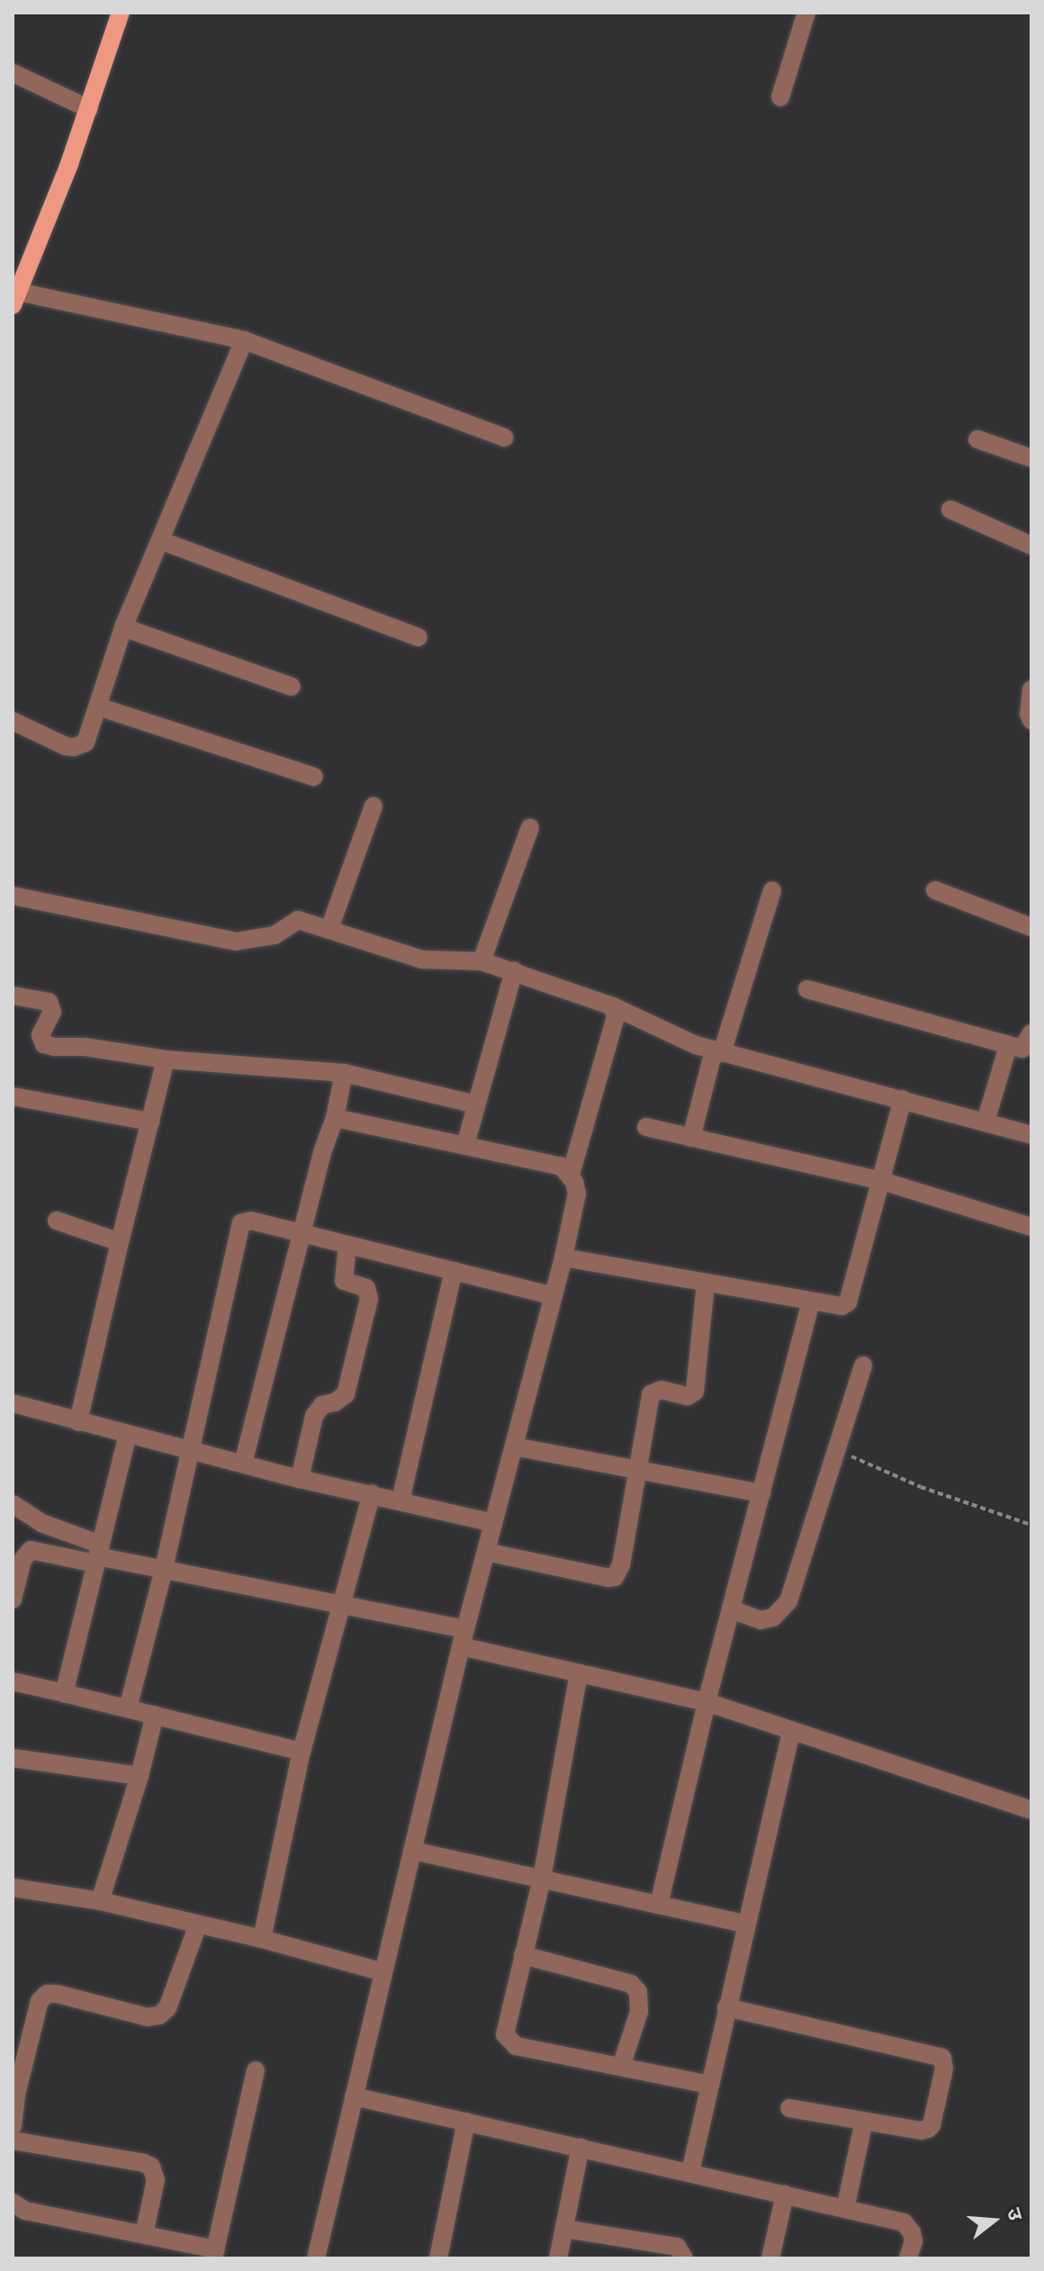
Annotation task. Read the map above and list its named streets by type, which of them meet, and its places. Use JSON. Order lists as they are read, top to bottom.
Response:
{
  "north": "right"
}
